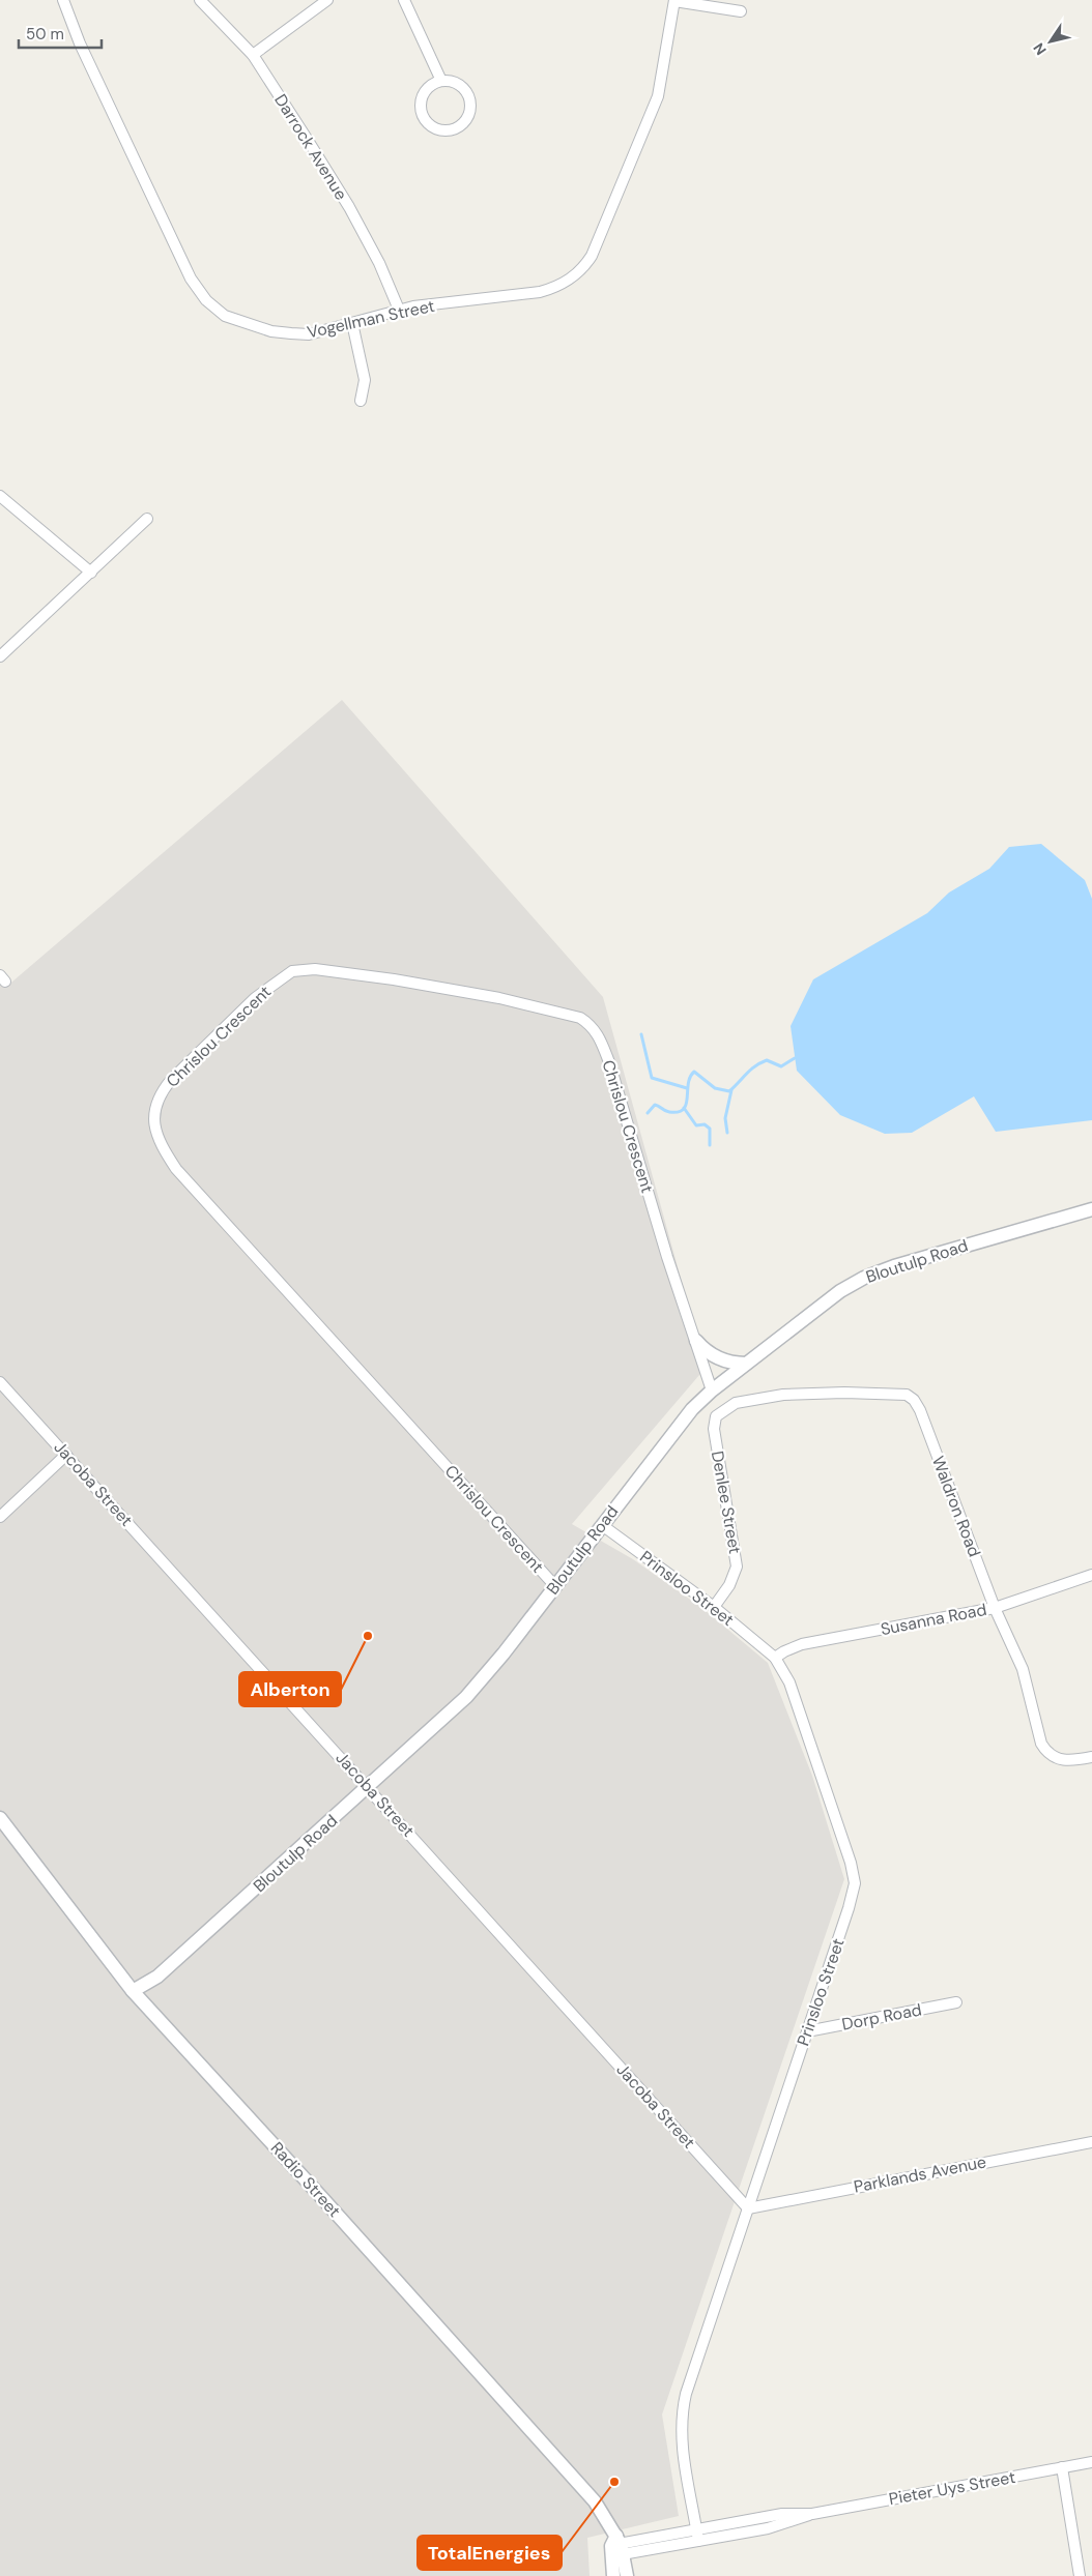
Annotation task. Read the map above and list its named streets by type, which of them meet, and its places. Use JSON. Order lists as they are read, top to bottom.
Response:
{
  "streets": {
    "street": [
      "Darrock Avenue",
      "Vogellman Street",
      "Chrislou Crescent",
      "Bloutulp Road",
      "Jacoba Street",
      "Denlee Street",
      "Waldron Road",
      "Prinsloo Street",
      "Susanna Road",
      "Dorp Road",
      "Parklands Avenue",
      "Radio Street",
      "Pieter Uys Street"
    ]
  },
  "crossings": [
    ["Darrock Avenue", "Vogellman Street"],
    ["Chrislou Crescent", "Bloutulp Road"],
    ["Bloutulp Road", "Jacoba Street"],
    ["Bloutulp Road", "Prinsloo Street"],
    ["Bloutulp Road", "Radio Street"],
    ["Jacoba Street", "Prinsloo Street"],
    ["Jacoba Street", "Parklands Avenue"],
    ["Denlee Street", "Waldron Road"],
    ["Denlee Street", "Prinsloo Street"],
    ["Waldron Road", "Susanna Road"],
    ["Prinsloo Street", "Susanna Road"],
    ["Prinsloo Street", "Dorp Road"],
    ["Prinsloo Street", "Parklands Avenue"],
    ["Prinsloo Street", "Pieter Uys Street"],
    ["Radio Street", "Pieter Uys Street"]
  ],
  "places": ["Alberton", "TotalEnergies"],
  "scale_bar": "50 m",
  "north": "bottom left"
}
